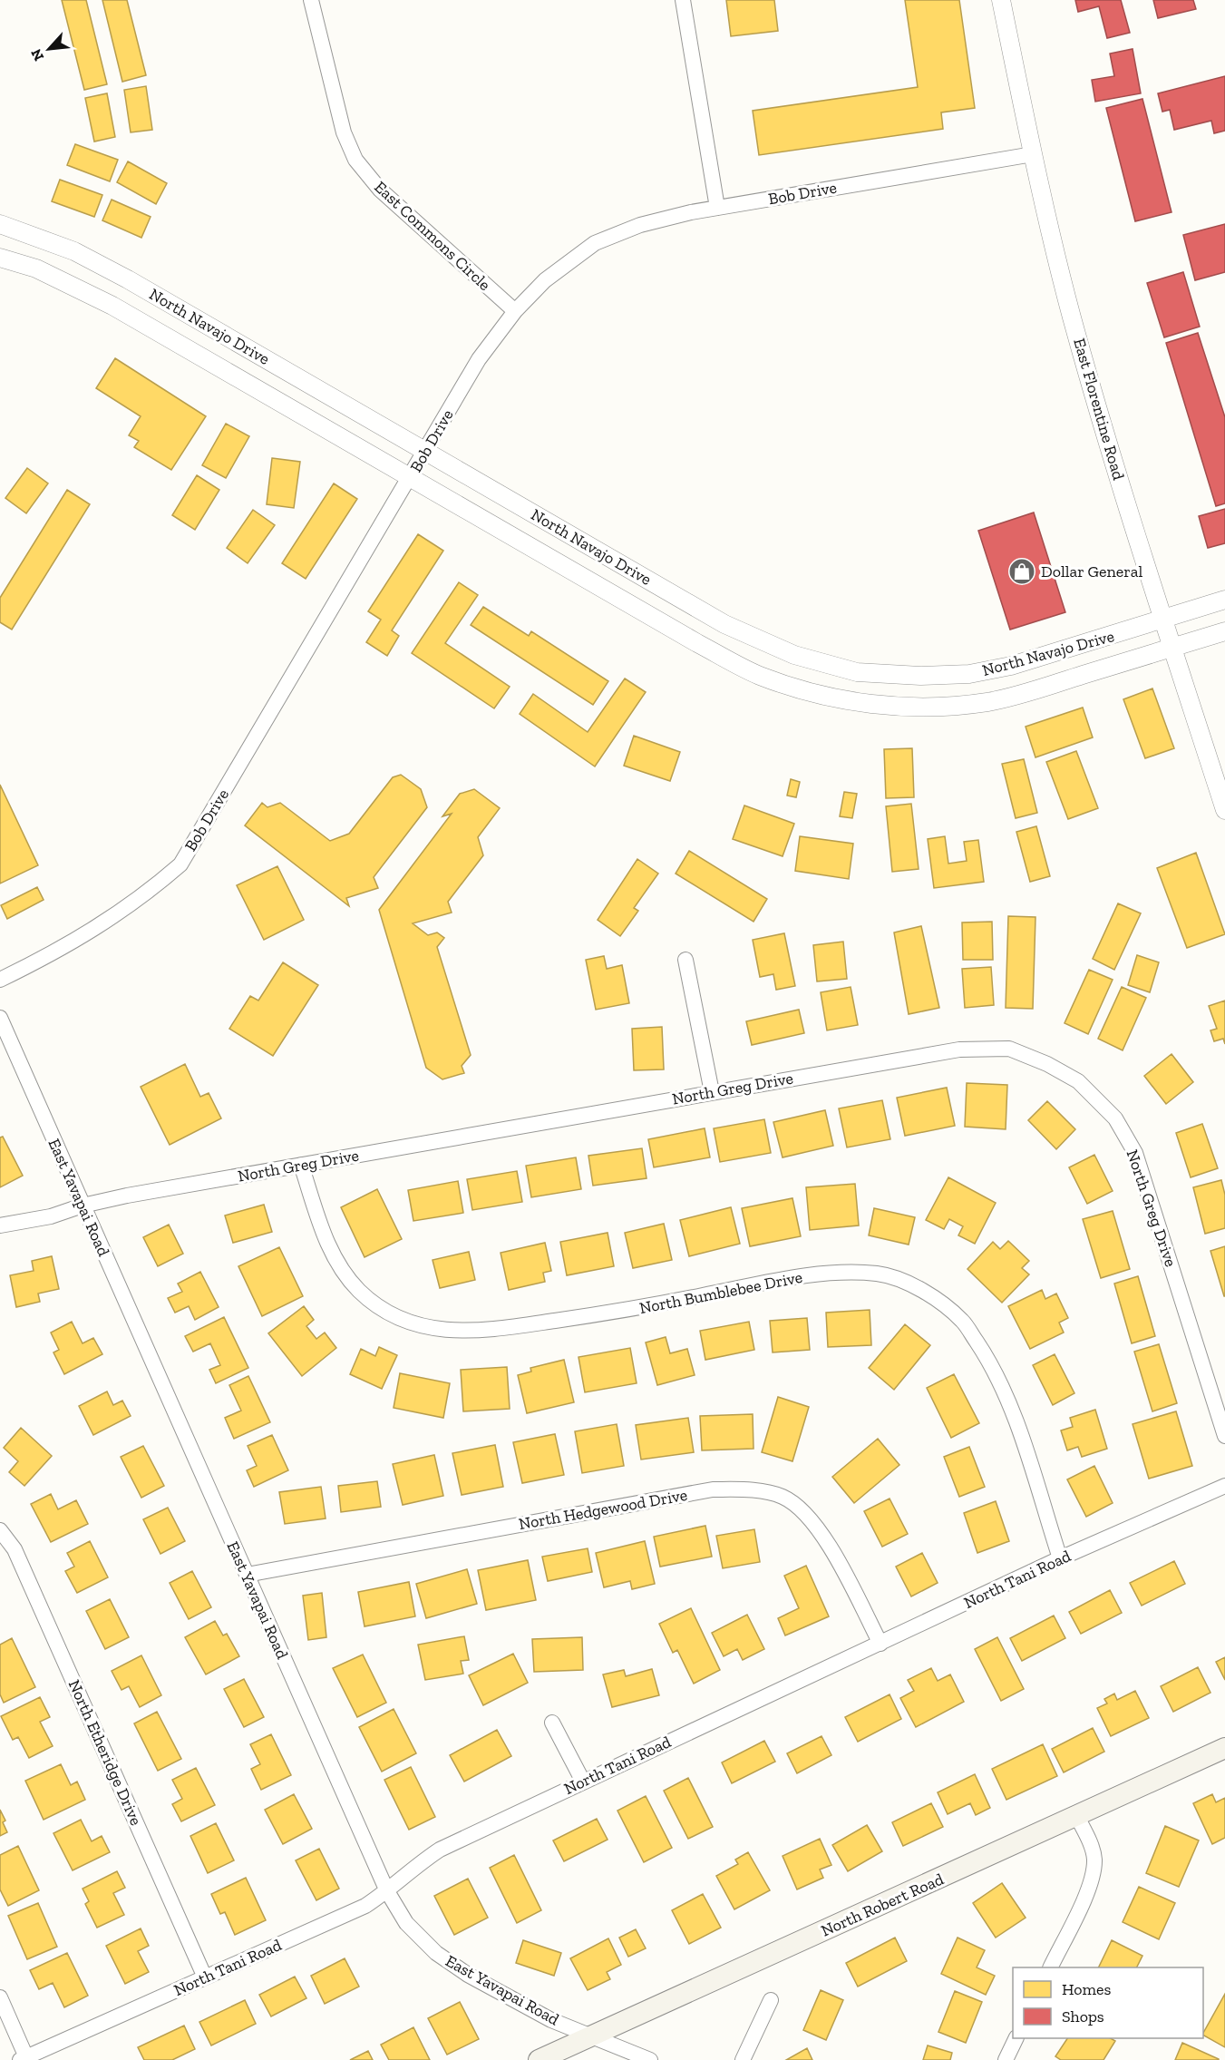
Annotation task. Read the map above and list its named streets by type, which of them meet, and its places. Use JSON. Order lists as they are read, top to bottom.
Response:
{
  "streets": {
    "main road": ["North Robert Road"],
    "street": [
      "Bob Drive",
      "East Commons Circle",
      "North Navajo Drive",
      "East Florentine Road",
      "North Greg Drive",
      "East Yavapai Road",
      "North Bumblebee Drive",
      "North Hedgewood Drive",
      "North Tani Road",
      "North Etheridge Drive"
    ]
  },
  "crossings": [
    ["Bob Drive", "East Commons Circle"],
    ["Bob Drive", "North Navajo Drive"],
    ["Bob Drive", "East Florentine Road"],
    ["North Navajo Drive", "East Florentine Road"],
    ["North Greg Drive", "East Yavapai Road"],
    ["North Greg Drive", "North Bumblebee Drive"],
    ["East Yavapai Road", "North Hedgewood Drive"],
    ["East Yavapai Road", "North Tani Road"],
    ["East Yavapai Road", "North Robert Road"],
    ["North Bumblebee Drive", "North Tani Road"],
    ["North Hedgewood Drive", "North Tani Road"],
    ["North Tani Road", "North Etheridge Drive"]
  ],
  "places": {
    "shop": ["Dollar General"]
  },
  "legend": ["Homes", "Shops"],
  "north": "bottom left"
}
